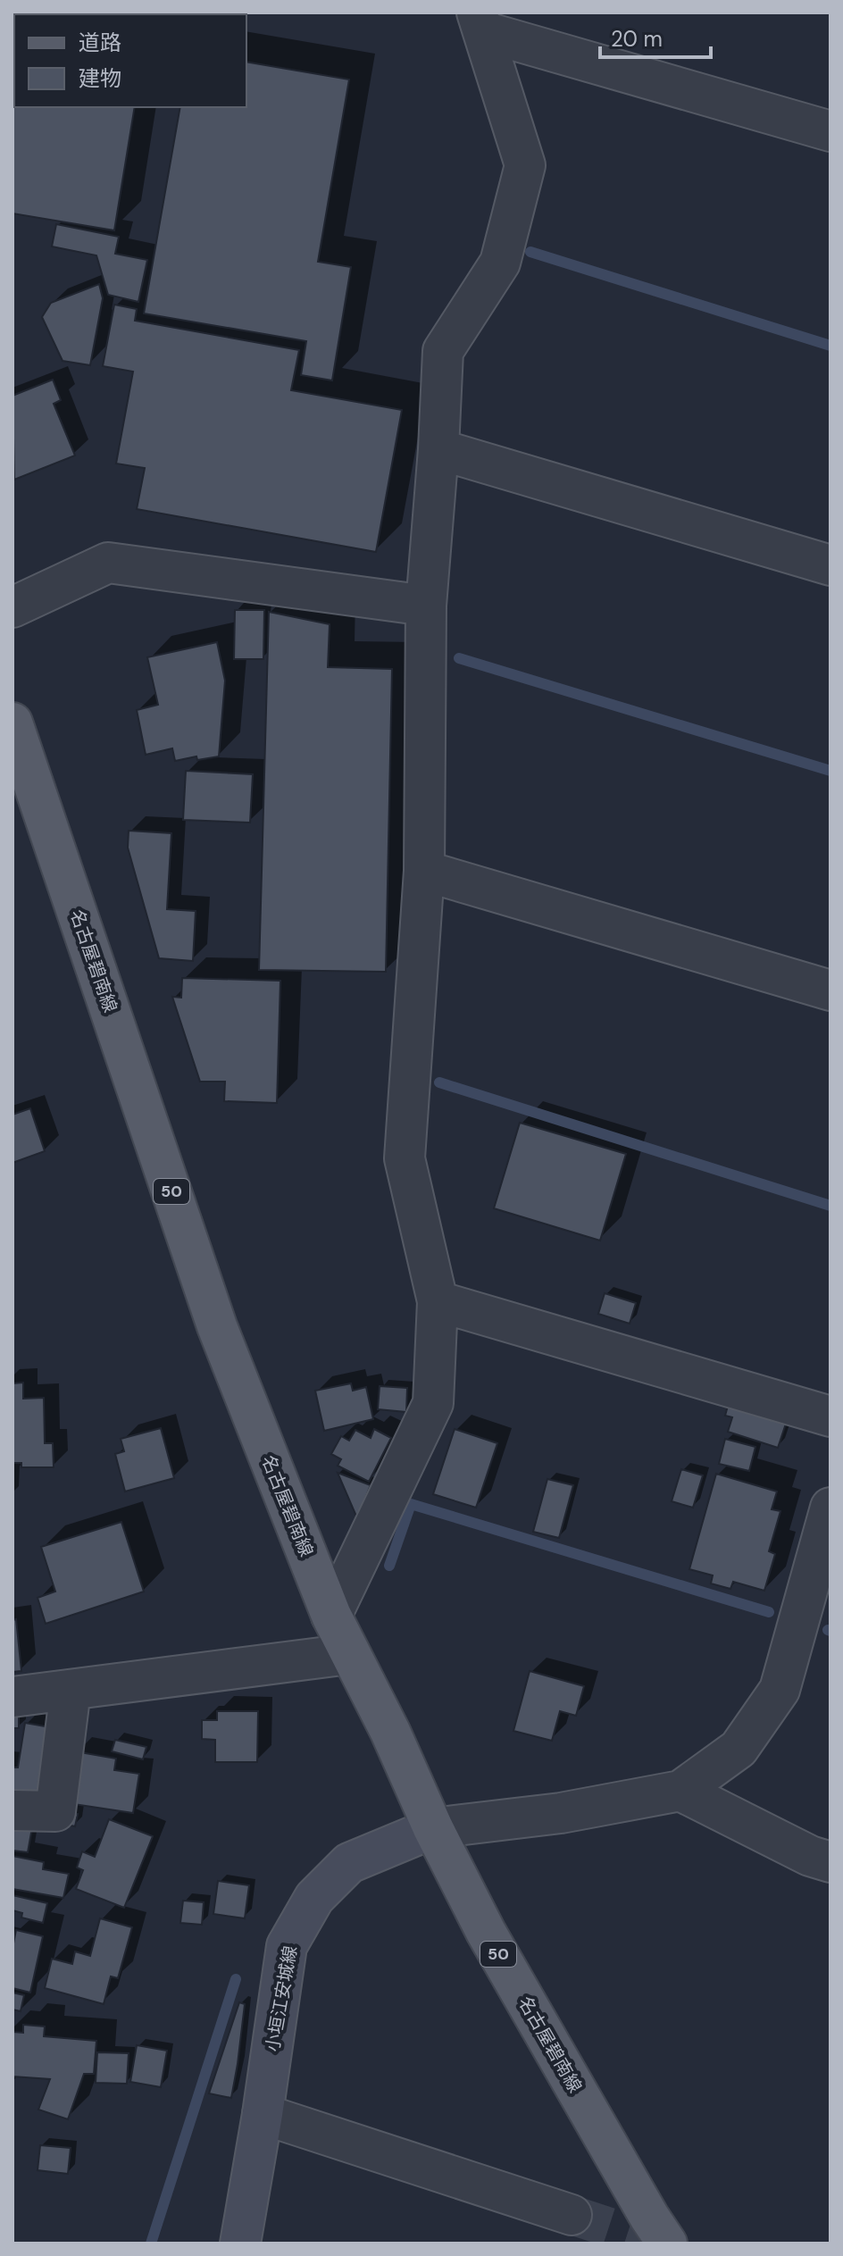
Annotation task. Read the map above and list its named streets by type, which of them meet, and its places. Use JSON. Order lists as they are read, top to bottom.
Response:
{
  "streets": {
    "main road": ["名古屋碧南線", "50", "小垣江安城線"]
  },
  "crossings": [
    ["名古屋碧南線", "小垣江安城線"]
  ],
  "legend": ["道路", "建物"],
  "scale_bar": "20 m"
}
